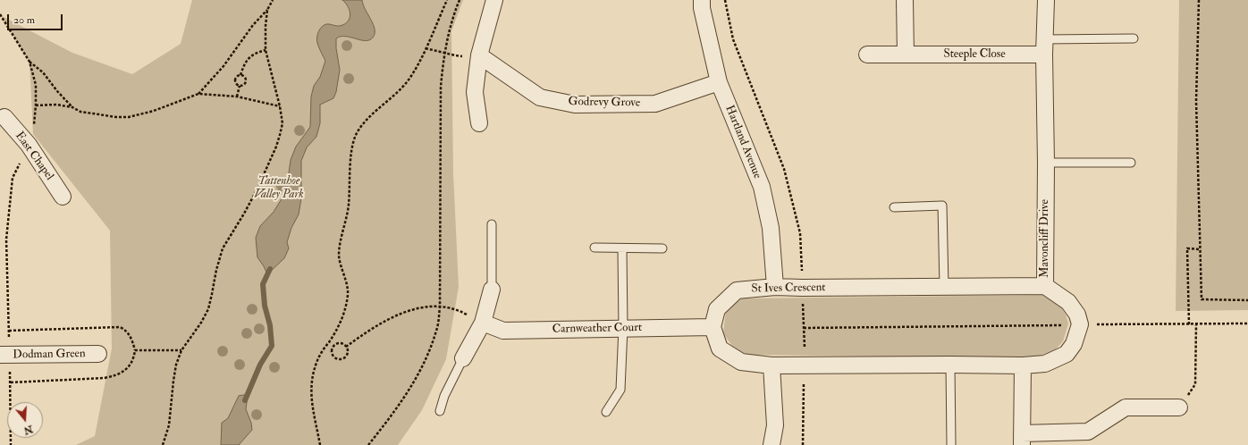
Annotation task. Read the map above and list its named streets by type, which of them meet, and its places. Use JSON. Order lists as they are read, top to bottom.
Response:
{
  "streets": {
    "street": [
      "Steeple Close",
      "Godrevy Grove",
      "Hartland Avenue",
      "East Chapel",
      "Mavoncliff Drive",
      "St Ives Crescent",
      "Carnweather Court",
      "Dodman Green"
    ]
  },
  "crossings": [
    ["Steeple Close", "Mavoncliff Drive"],
    ["Godrevy Grove", "Hartland Avenue"],
    ["Hartland Avenue", "St Ives Crescent"],
    ["Mavoncliff Drive", "St Ives Crescent"],
    ["St Ives Crescent", "Carnweather Court"]
  ],
  "parks": ["Tattenhoe Valley Park"],
  "scale_bar": "20 m",
  "north": "bottom"
}
